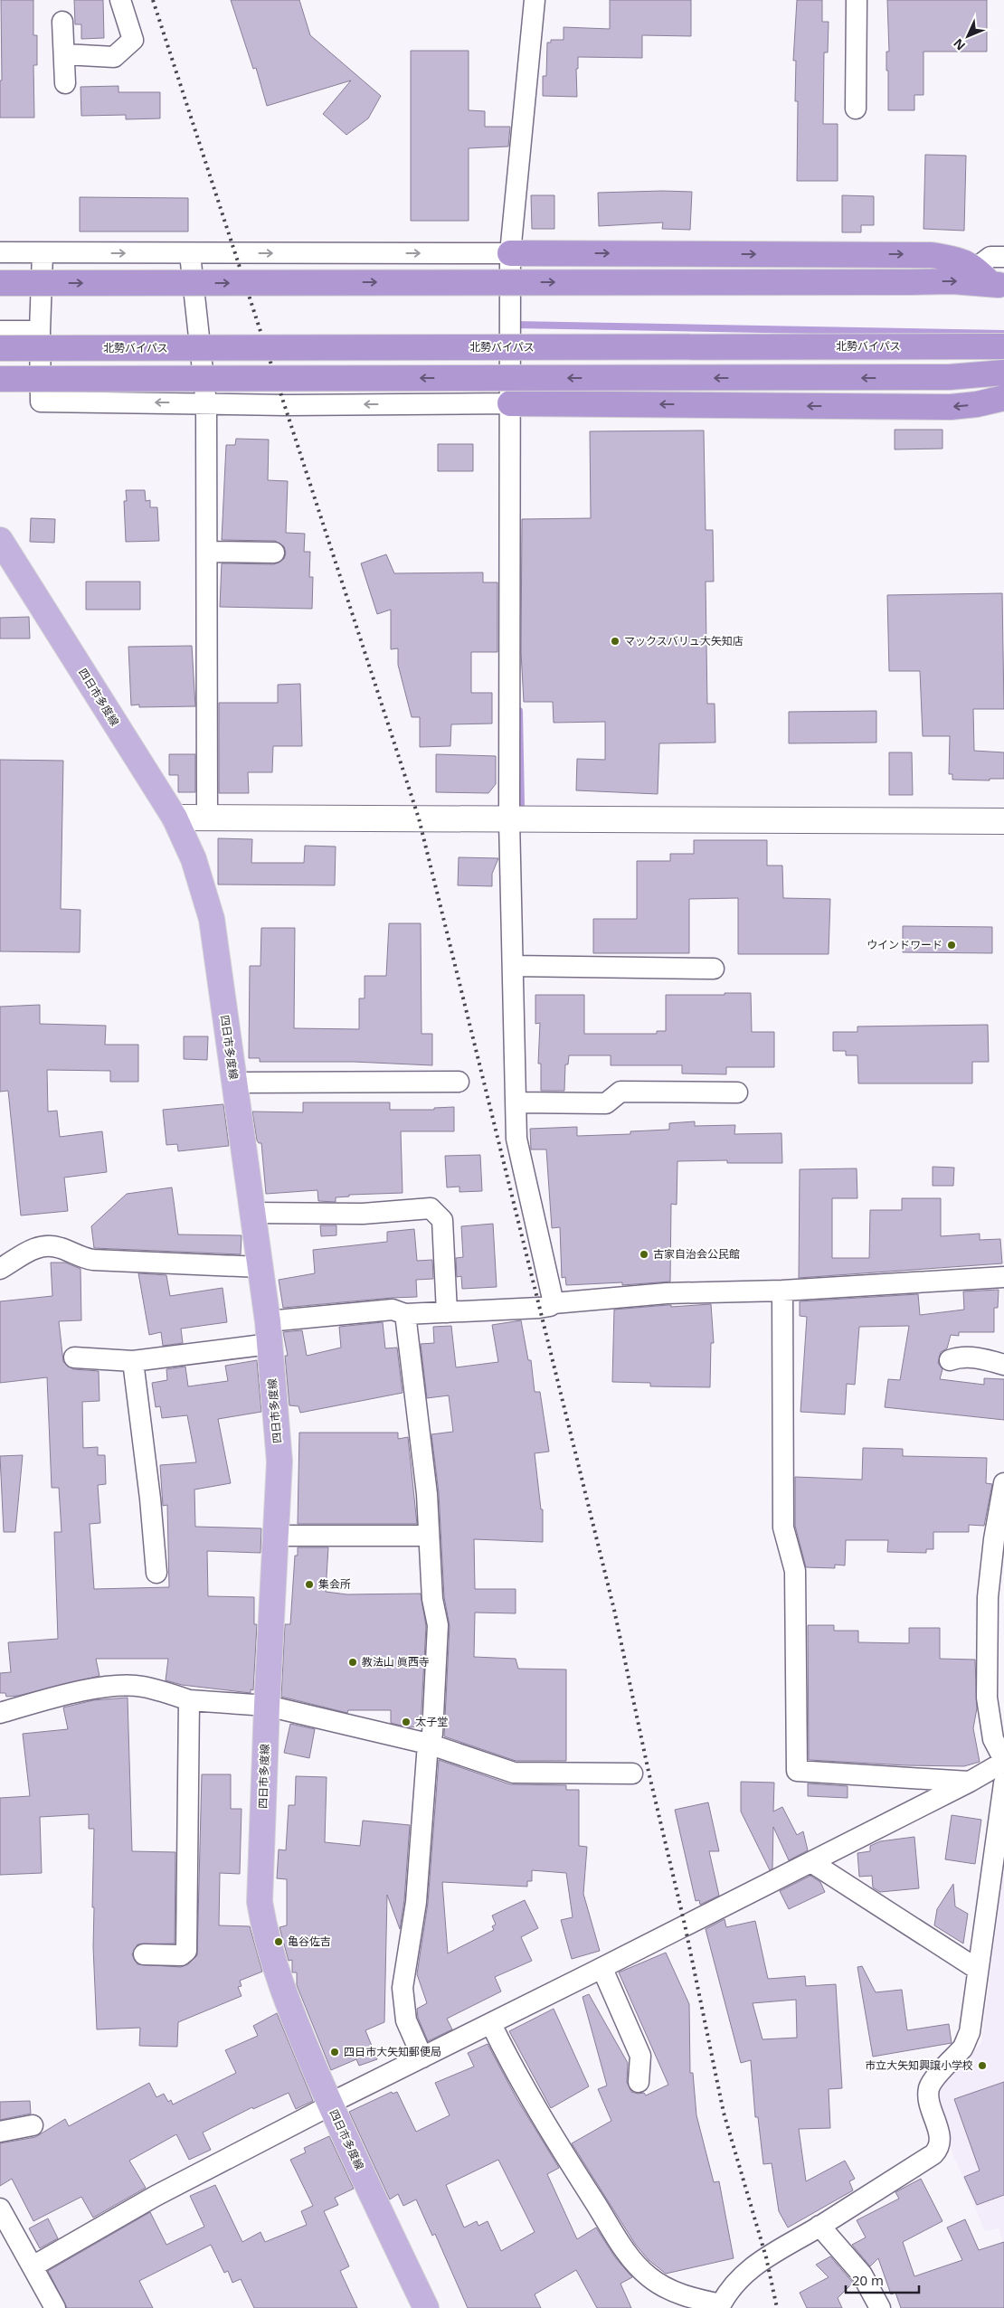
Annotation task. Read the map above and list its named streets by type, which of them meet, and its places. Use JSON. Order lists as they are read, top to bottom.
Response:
{
  "streets": {
    "highway": ["北勢バイパス"],
    "main road": ["四日市多度線"]
  },
  "places": [
    "マックスバリュ大矢知店",
    "ウインドワード",
    "古家自治会公民館",
    "集会所",
    "教法山 眞西寺",
    "太子堂",
    "亀谷佐吉",
    "四日市大矢知郵便局",
    "市立大矢知興譲小学校"
  ],
  "scale_bar": "20 m",
  "north": "bottom left"
}
